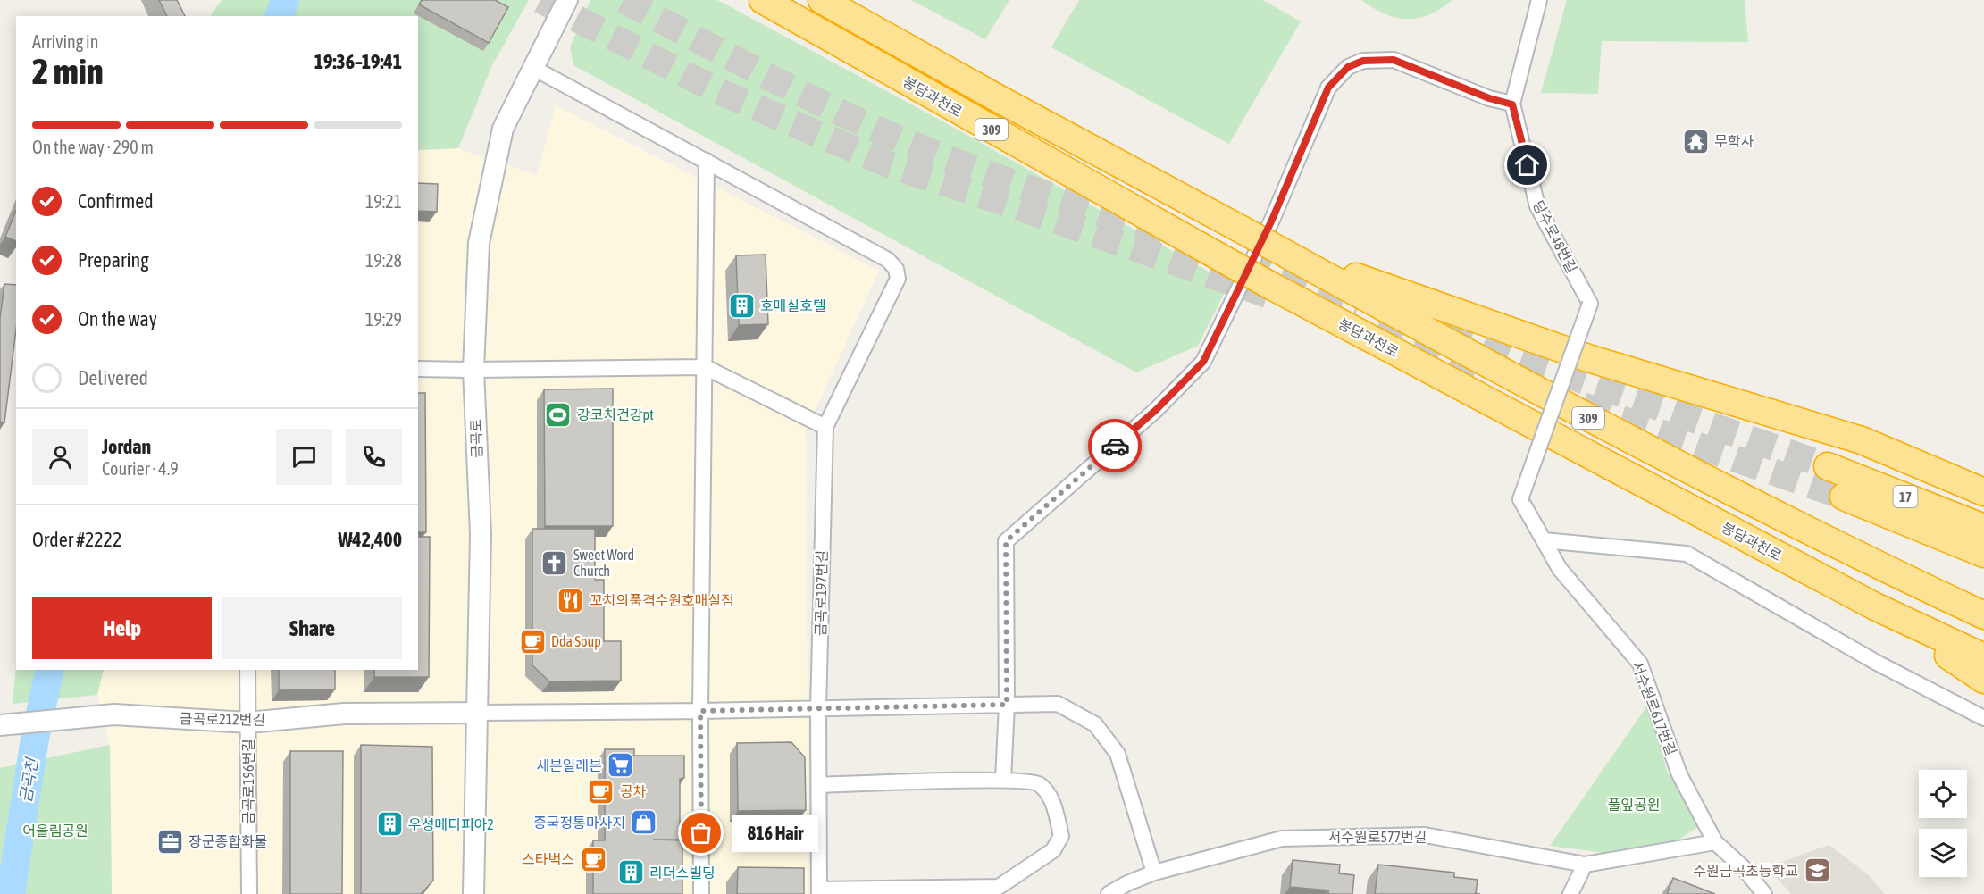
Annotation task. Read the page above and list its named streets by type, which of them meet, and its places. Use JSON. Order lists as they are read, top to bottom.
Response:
{
  "streets": {
    "highway": ["봉담과천로", "309", "17"],
    "main road": ["금곡로", "금곡로212번길"],
    "street": [
      "당수로48번길",
      "금곡로197번길",
      "서수원로617번길",
      "금곡로196번길",
      "서수원로577번길"
    ]
  },
  "crossings": [
    ["당수로48번길", "서수원로617번길"],
    ["금곡로", "금곡로212번길"],
    ["서수원로617번길", "서수원로577번길"],
    ["금곡로212번길", "금곡로196번길"]
  ],
  "water": ["금곡천"],
  "parks": ["풀잎공원", "어울림공원"],
  "places": {
    "temple": ["무학사"],
    "building": ["호매실호텔", "우성메디피아2", "리더스빌딩"],
    "sports": ["강코치건강pt"],
    "church": ["Sweet Word Church"],
    "restaurant": ["꼬치의품격수원호매실점"],
    "cafe": ["Dda Soup", "공차", "스타벅스"],
    "supermarket": ["세븐일레븐"],
    "shop": ["중국정통마사지"],
    "other": ["816 Hair"],
    "office": ["장군종합화물"],
    "school or university": ["수원금곡초등학교"]
  },
  "page": {
    "heading": ["2 min", "Arriving in", "19:36–19:41"],
    "panel": [
      "Jordan",
      "Courier · 4.9",
      "Order #2222",
      "₩42,400"
    ],
    "bar": "On the way · 290 m",
    "list": [
      ["Confirmed", "19:21"],
      ["Preparing", "19:28"],
      ["On the way", "19:29"],
      "Delivered"
    ],
    "buttons": ["Help", "Share"],
    "bubble": "816 Hair"
  }
}
